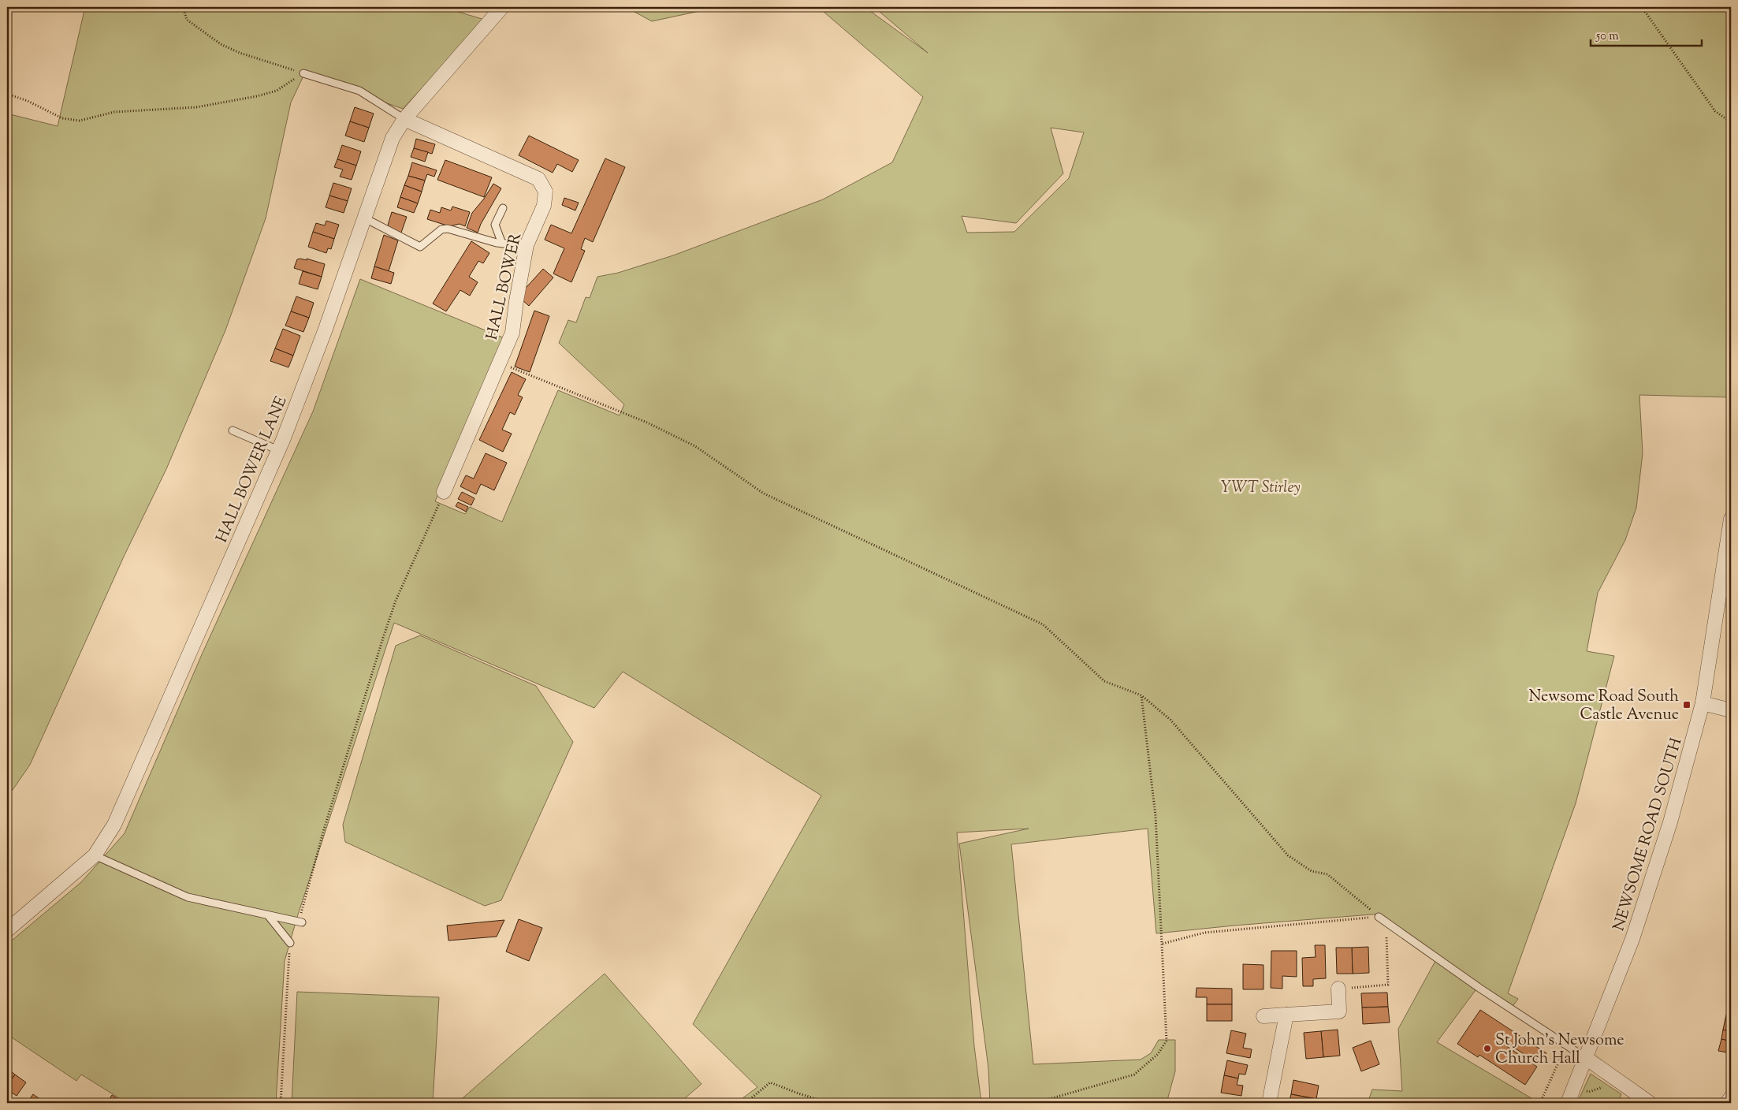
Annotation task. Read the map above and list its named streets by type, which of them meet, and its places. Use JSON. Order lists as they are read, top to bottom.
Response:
{
  "streets": {
    "street": ["HALL BOWER", "HALL BOWER LANE", "NEWSOME ROAD SOUTH"]
  },
  "crossings": [
    ["HALL BOWER", "HALL BOWER LANE"]
  ],
  "parks": ["YWT Stirley"],
  "places": {
    "transit": ["Newsome Road South Castle Avenue"],
    "other": ["St John's Newsome Church Hall"]
  },
  "scale_bar": "50 m"
}
